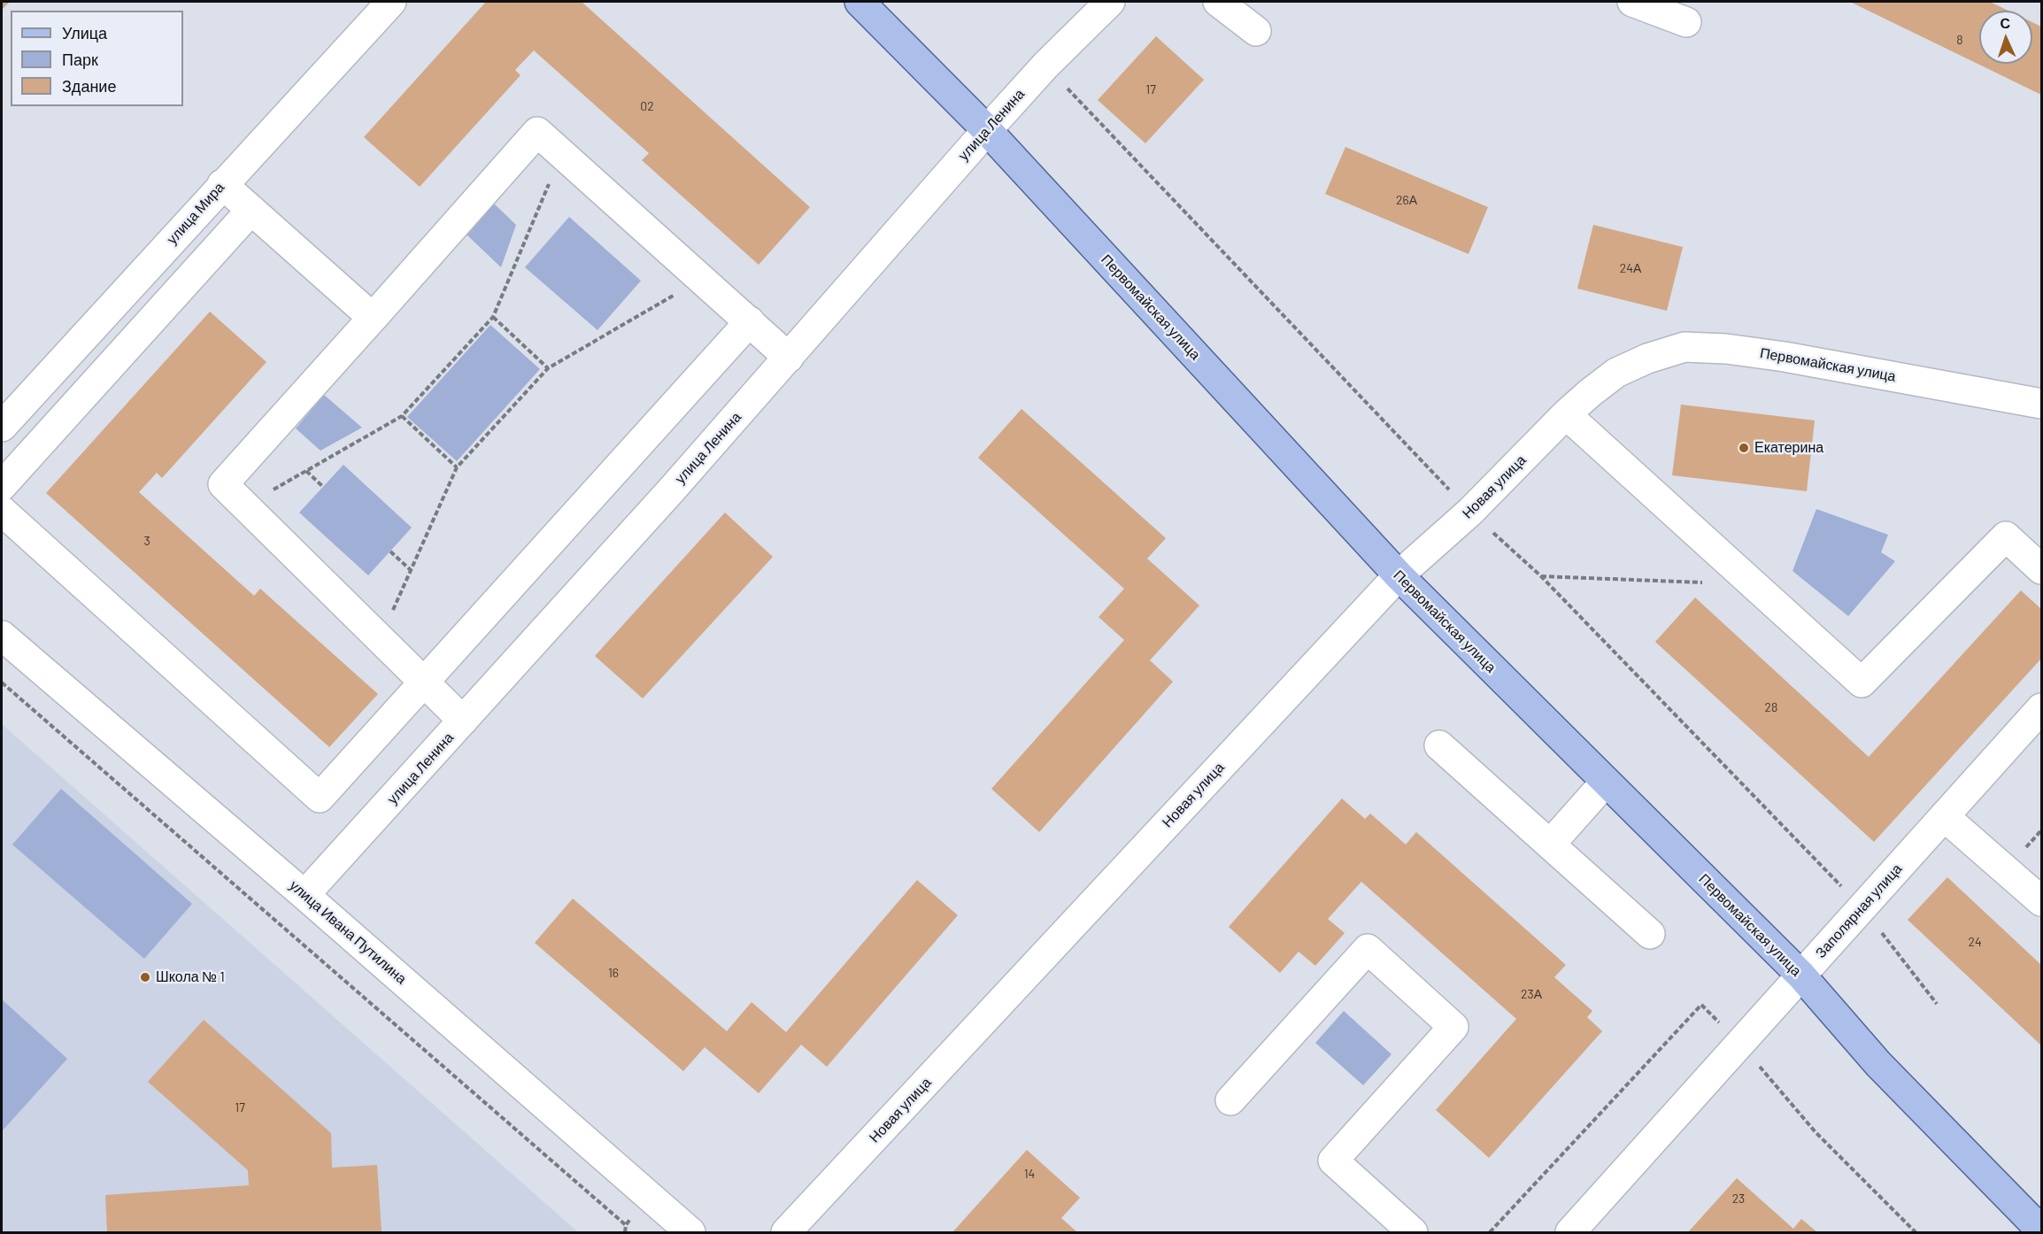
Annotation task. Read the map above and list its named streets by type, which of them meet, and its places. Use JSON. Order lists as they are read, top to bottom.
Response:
{
  "streets": {
    "main road": ["Первомайская улица"],
    "street": [
      "улица Ленина",
      "улица Мира",
      "Новая улица",
      "Заполярная улица",
      "улица Ивана Путилина"
    ]
  },
  "crossings": [
    ["улица Ленина", "Первомайская улица"],
    ["улица Ленина", "улица Ивана Путилина"],
    ["Первомайская улица", "Новая улица"],
    ["Первомайская улица", "Заполярная улица"]
  ],
  "places": ["Екатерина", "Школа № 1"],
  "house_numbers": [
    "8",
    "17",
    "02",
    "26А",
    "24А",
    "3",
    "28",
    "24",
    "16",
    "23А",
    "17",
    "14",
    "23"
  ],
  "legend": ["Улица", "Парк", "Здание"],
  "north": "top"
}
